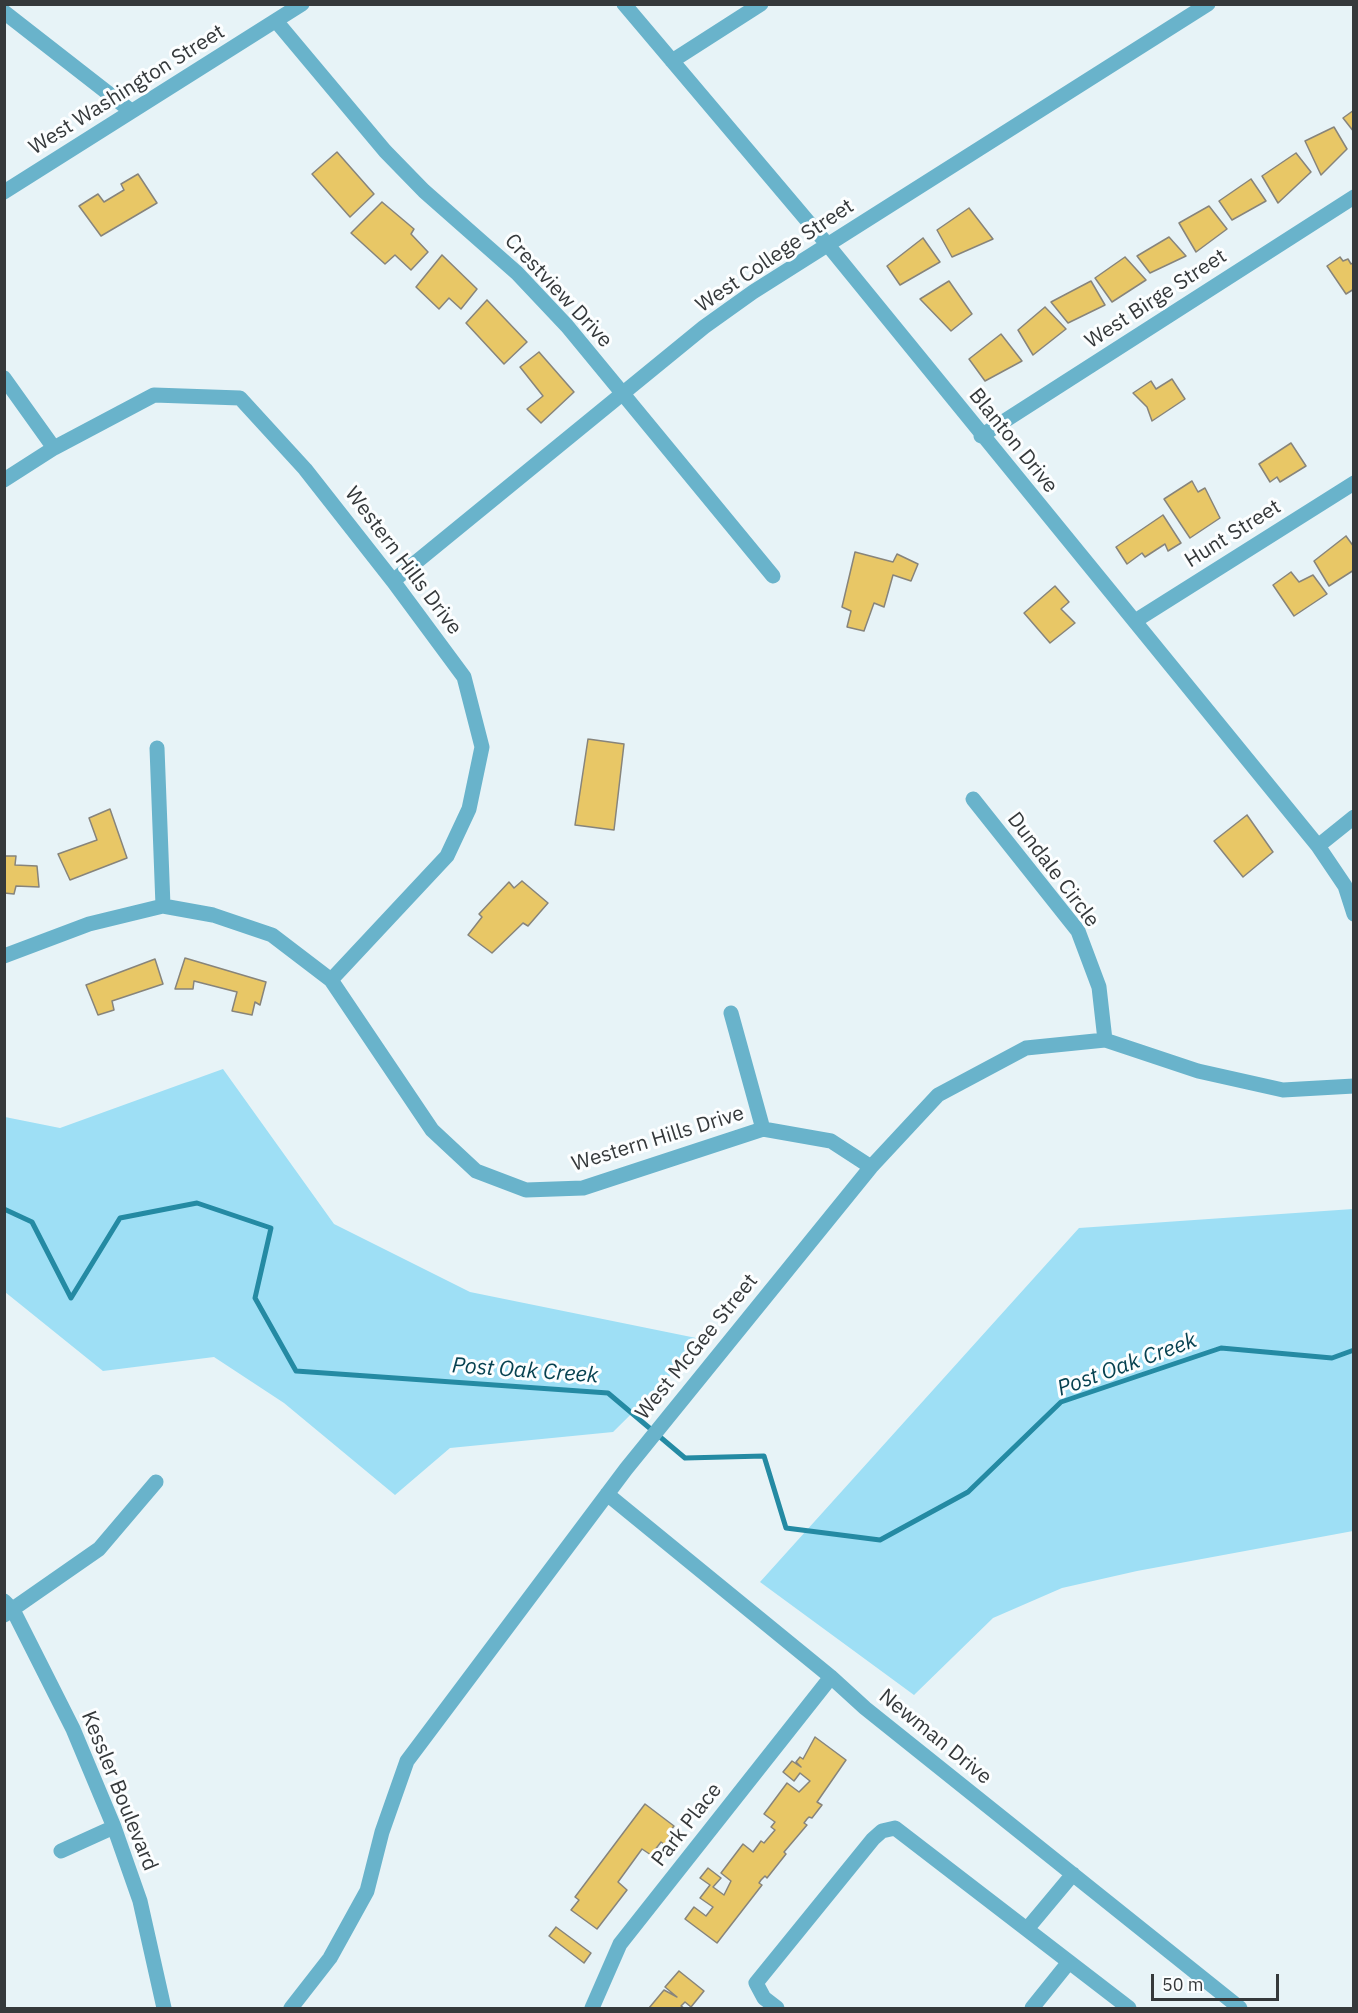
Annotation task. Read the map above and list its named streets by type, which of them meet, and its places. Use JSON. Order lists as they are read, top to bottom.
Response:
{
  "streets": {
    "street": [
      "West Washington Street",
      "West College Street",
      "Crestview Drive",
      "West Birge Street",
      "Blanton Drive",
      "Hunt Street",
      "Western Hills Drive",
      "Dundale Circle",
      "West McGee Street",
      "Newman Drive",
      "Kessler Boulevard",
      "Park Place"
    ]
  },
  "crossings": [
    ["West Washington Street", "Crestview Drive"],
    ["West College Street", "Crestview Drive"],
    ["West College Street", "Blanton Drive"],
    ["West College Street", "Western Hills Drive"],
    ["West Birge Street", "Blanton Drive"],
    ["Blanton Drive", "Hunt Street"],
    ["Western Hills Drive", "West McGee Street"],
    ["Dundale Circle", "West McGee Street"],
    ["West McGee Street", "Newman Drive"],
    ["Newman Drive", "Park Place"]
  ],
  "water": ["Post Oak Creek"],
  "scale_bar": "50 m"
}
